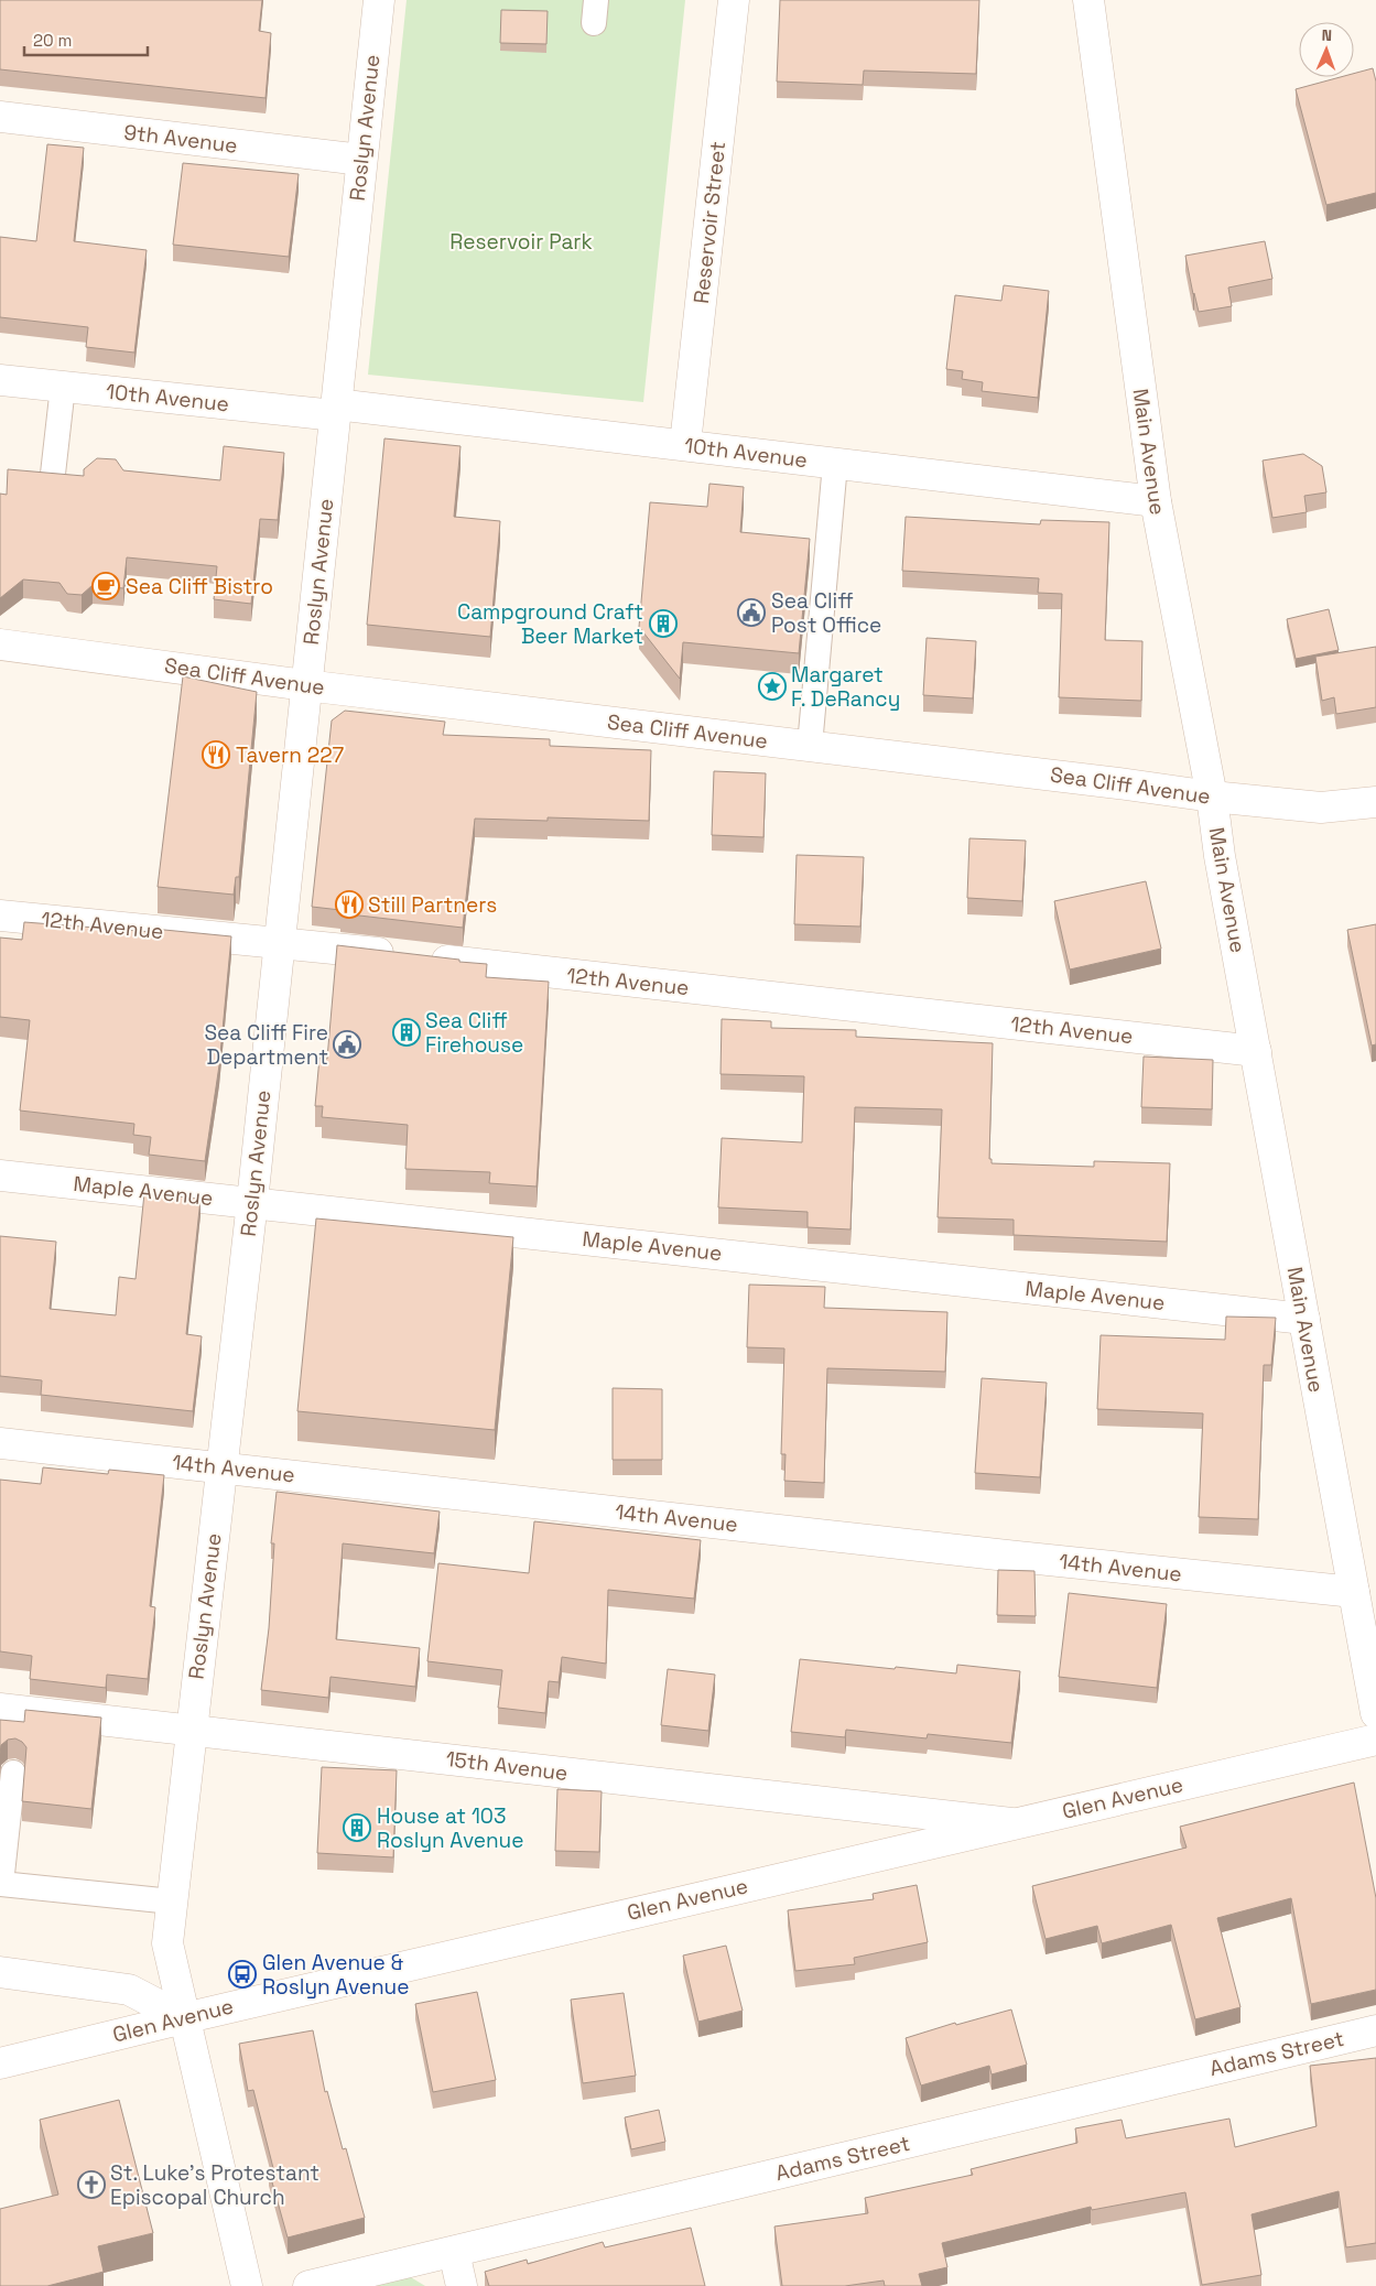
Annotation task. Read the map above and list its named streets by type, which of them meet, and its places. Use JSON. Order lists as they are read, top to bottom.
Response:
{
  "streets": {
    "street": [
      "Roslyn Avenue",
      "9th Avenue",
      "Reservoir Street",
      "10th Avenue",
      "Main Avenue",
      "Sea Cliff Avenue",
      "12th Avenue",
      "Maple Avenue",
      "14th Avenue",
      "15th Avenue",
      "Glen Avenue",
      "Adams Street"
    ]
  },
  "crossings": [
    ["Roslyn Avenue", "9th Avenue"],
    ["Roslyn Avenue", "10th Avenue"],
    ["Roslyn Avenue", "Sea Cliff Avenue"],
    ["Roslyn Avenue", "12th Avenue"],
    ["Roslyn Avenue", "Maple Avenue"],
    ["Roslyn Avenue", "14th Avenue"],
    ["Roslyn Avenue", "15th Avenue"],
    ["Roslyn Avenue", "Glen Avenue"],
    ["Reservoir Street", "10th Avenue"],
    ["10th Avenue", "Main Avenue"],
    ["Main Avenue", "Sea Cliff Avenue"],
    ["Main Avenue", "12th Avenue"],
    ["Main Avenue", "Maple Avenue"],
    ["Main Avenue", "14th Avenue"],
    ["15th Avenue", "Glen Avenue"]
  ],
  "parks": ["Reservoir Park"],
  "places": {
    "cafe": ["Sea Cliff Bistro"],
    "public building": ["Sea Cliff Post Office", "Sea Cliff Fire Department"],
    "building": ["Campground Craft Beer Market", "Sea Cliff Firehouse", "House at 103 Roslyn Avenue"],
    "place": ["Margaret F. DeRancy"],
    "restaurant": ["Tavern 227", "Still Partners"],
    "bus stop": ["Glen Avenue & Roslyn Avenue"],
    "church": ["St. Luke's Protestant Episcopal Church"]
  },
  "scale_bar": "20 m",
  "north": "top"
}
